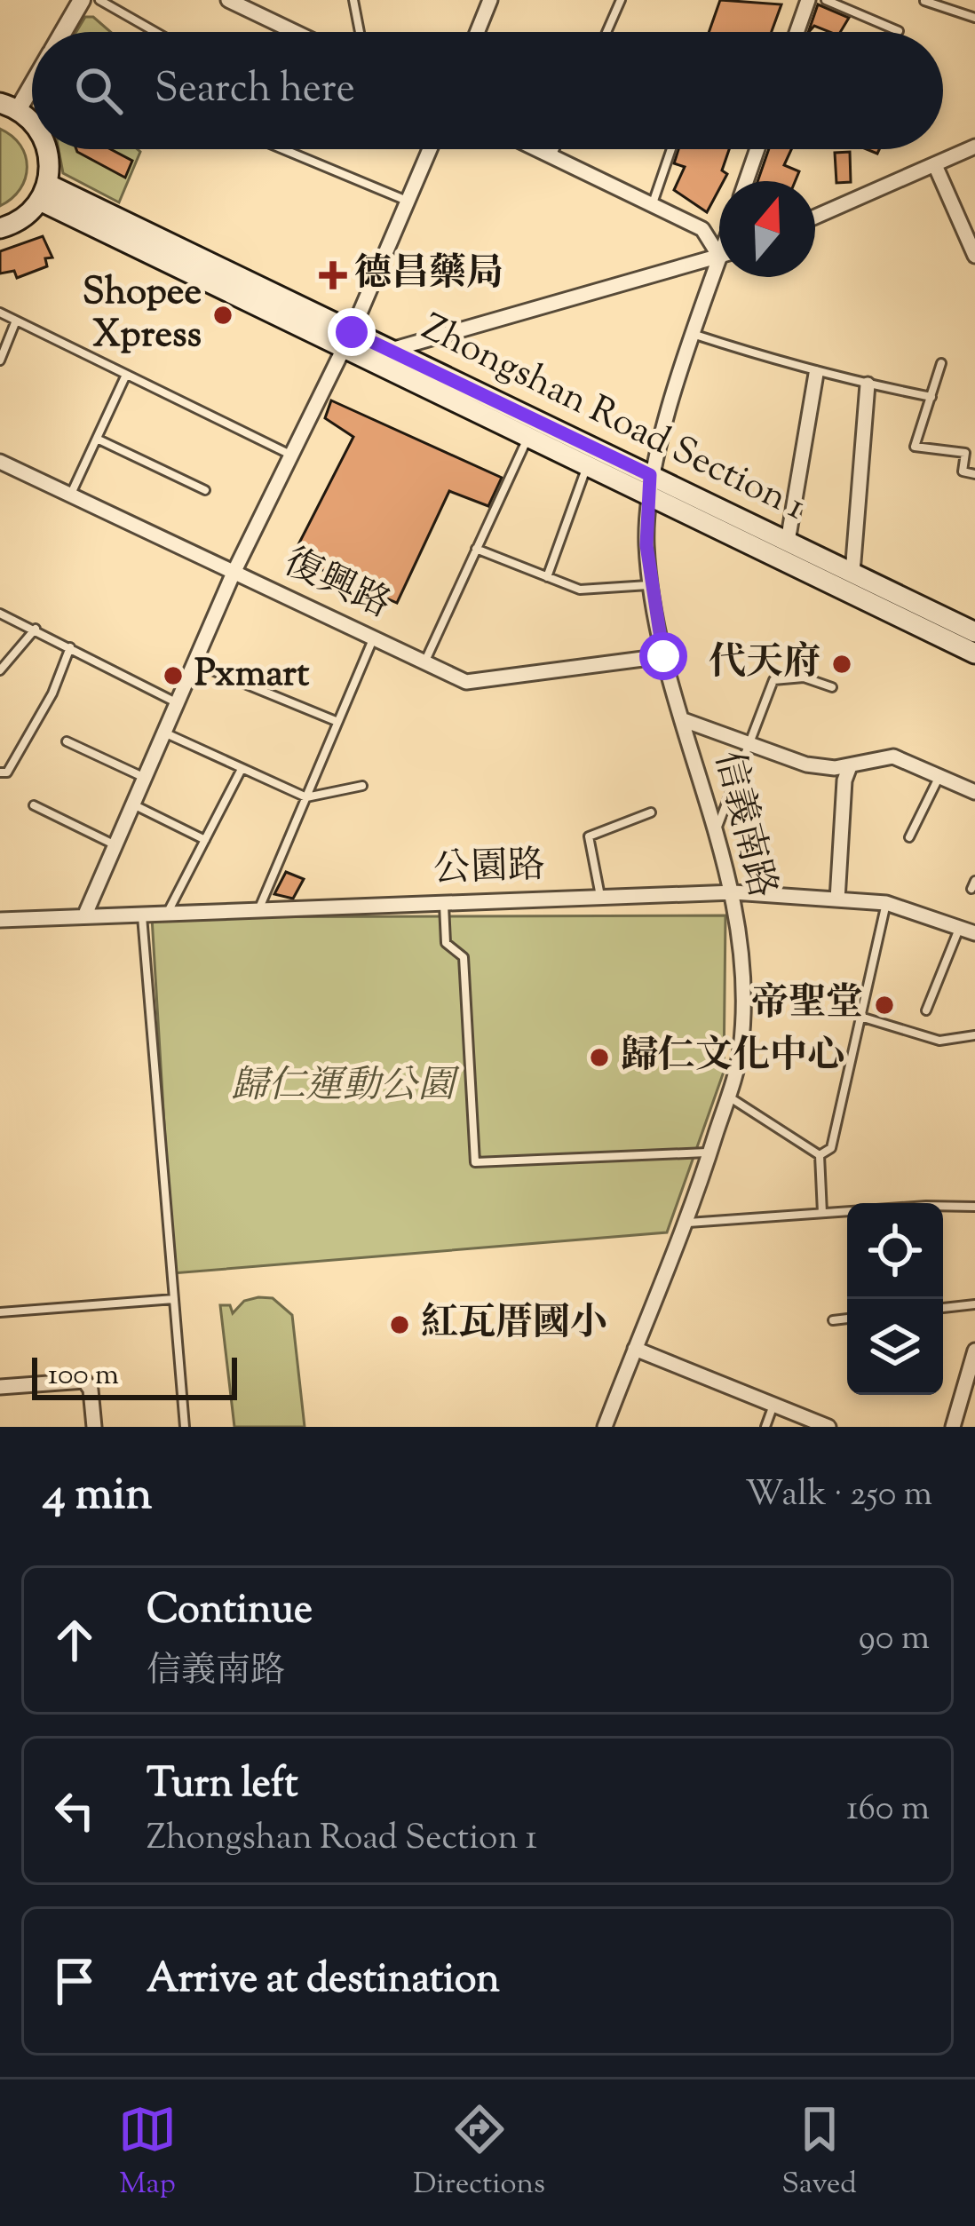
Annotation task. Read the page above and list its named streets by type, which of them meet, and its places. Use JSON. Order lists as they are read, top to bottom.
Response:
{
  "streets": {
    "main road": ["Zhongshan Road Section 1"],
    "street": ["復興路", "信義南路", "公園路"]
  },
  "crossings": [
    ["Zhongshan Road Section 1", "信義南路"],
    ["復興路", "信義南路"],
    ["信義南路", "公園路"]
  ],
  "parks": ["歸仁運動公園"],
  "places": {
    "health": ["德昌藥局"],
    "other": [
      "Shopee Xpress",
      "代天府",
      "Pxmart",
      "帝聖堂",
      "歸仁文化中心",
      "紅瓦厝國小"
    ]
  },
  "scale_bar": "100 m",
  "north": "top",
  "page": {
    "search": "Search here",
    "scale": "100 m",
    "heading": ["4 min", "Walk · 250 m"],
    "list": [
      ["Continue", "信義南路", "90 m"],
      ["Turn left", "Zhongshan Road Section 1", "160 m"],
      "Arrive at destination"
    ],
    "nav": ["Map", "Directions", "Saved"]
  }
}
